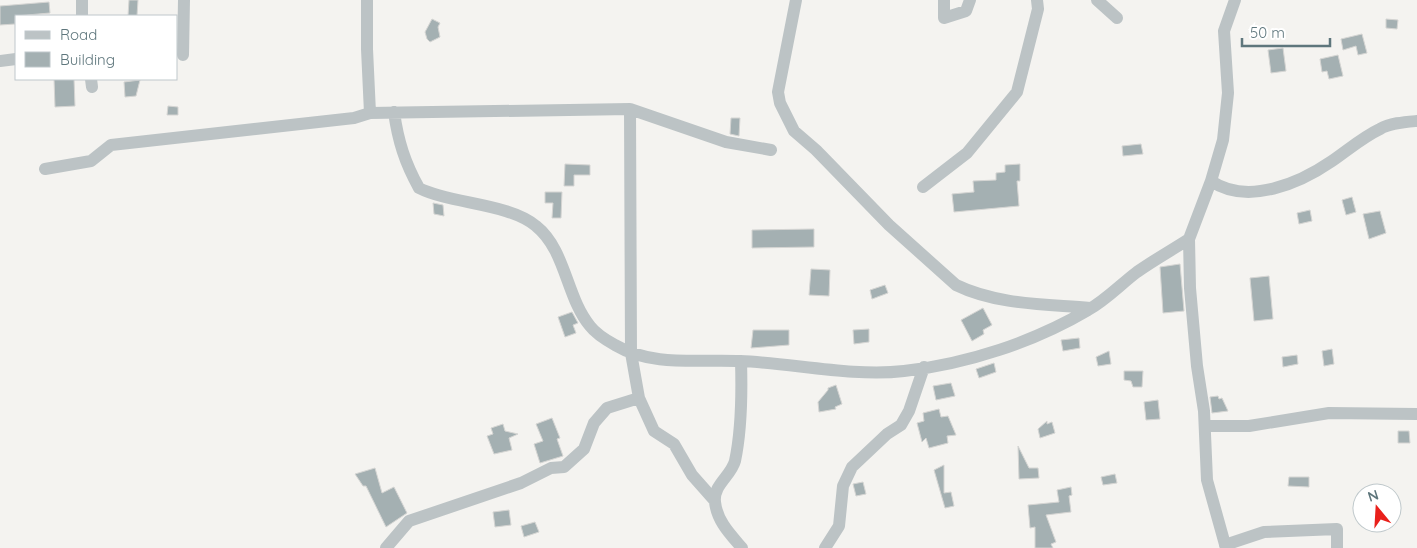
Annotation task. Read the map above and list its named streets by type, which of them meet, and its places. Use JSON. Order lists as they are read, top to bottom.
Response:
{
  "legend": ["Road", "Building"],
  "scale_bar": "50 m",
  "north": "top"
}
